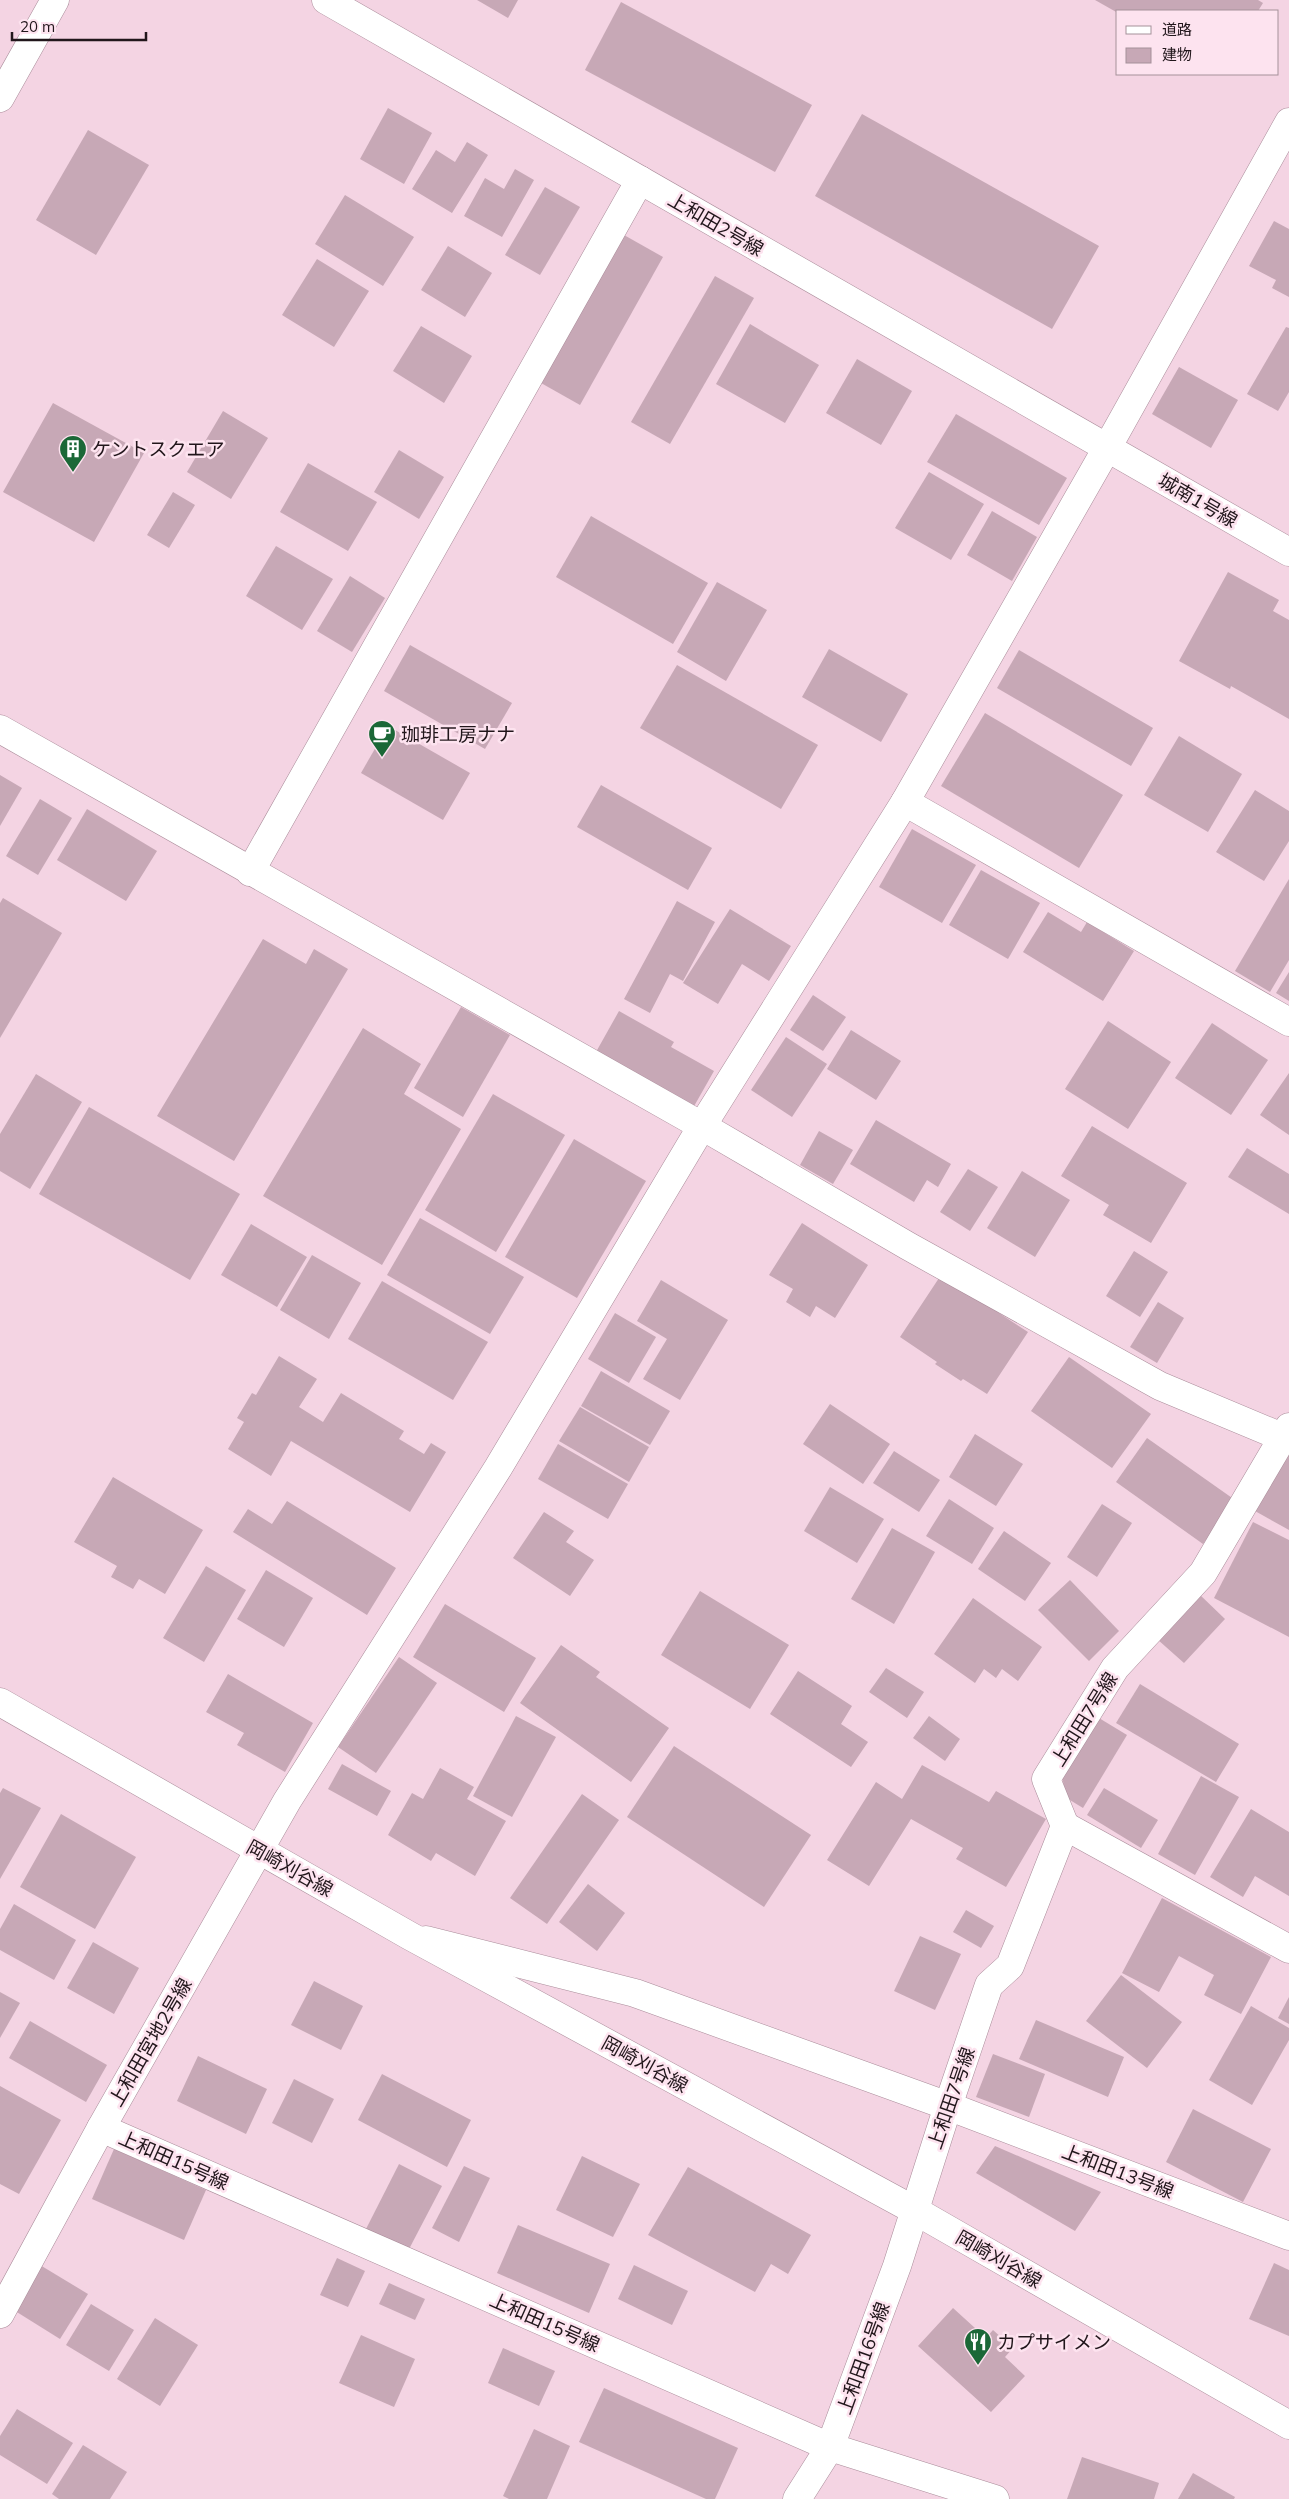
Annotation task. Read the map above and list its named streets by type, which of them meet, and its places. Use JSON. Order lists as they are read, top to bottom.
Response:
{
  "streets": {
    "street": [
      "上和田2号線",
      "城南1号線",
      "上和田7号線",
      "岡崎刈谷線",
      "上和田宮地2号線",
      "上和田15号線",
      "上和田13号線",
      "上和田16号線"
    ]
  },
  "crossings": [
    ["上和田2号線", "城南1号線"],
    ["上和田2号線", "上和田宮地2号線"],
    ["城南1号線", "上和田宮地2号線"],
    ["上和田7号線", "岡崎刈谷線"],
    ["上和田7号線", "上和田13号線"],
    ["上和田7号線", "上和田16号線"],
    ["岡崎刈谷線", "上和田宮地2号線"],
    ["岡崎刈谷線", "上和田13号線"],
    ["岡崎刈谷線", "上和田16号線"],
    ["上和田宮地2号線", "上和田15号線"],
    ["上和田15号線", "上和田16号線"]
  ],
  "places": {
    "building": ["ケントスクエア"],
    "cafe": ["珈琲工房ナナ"],
    "restaurant": ["カプサイメン"]
  },
  "legend": ["道路", "建物"],
  "scale_bar": "20 m"
}
